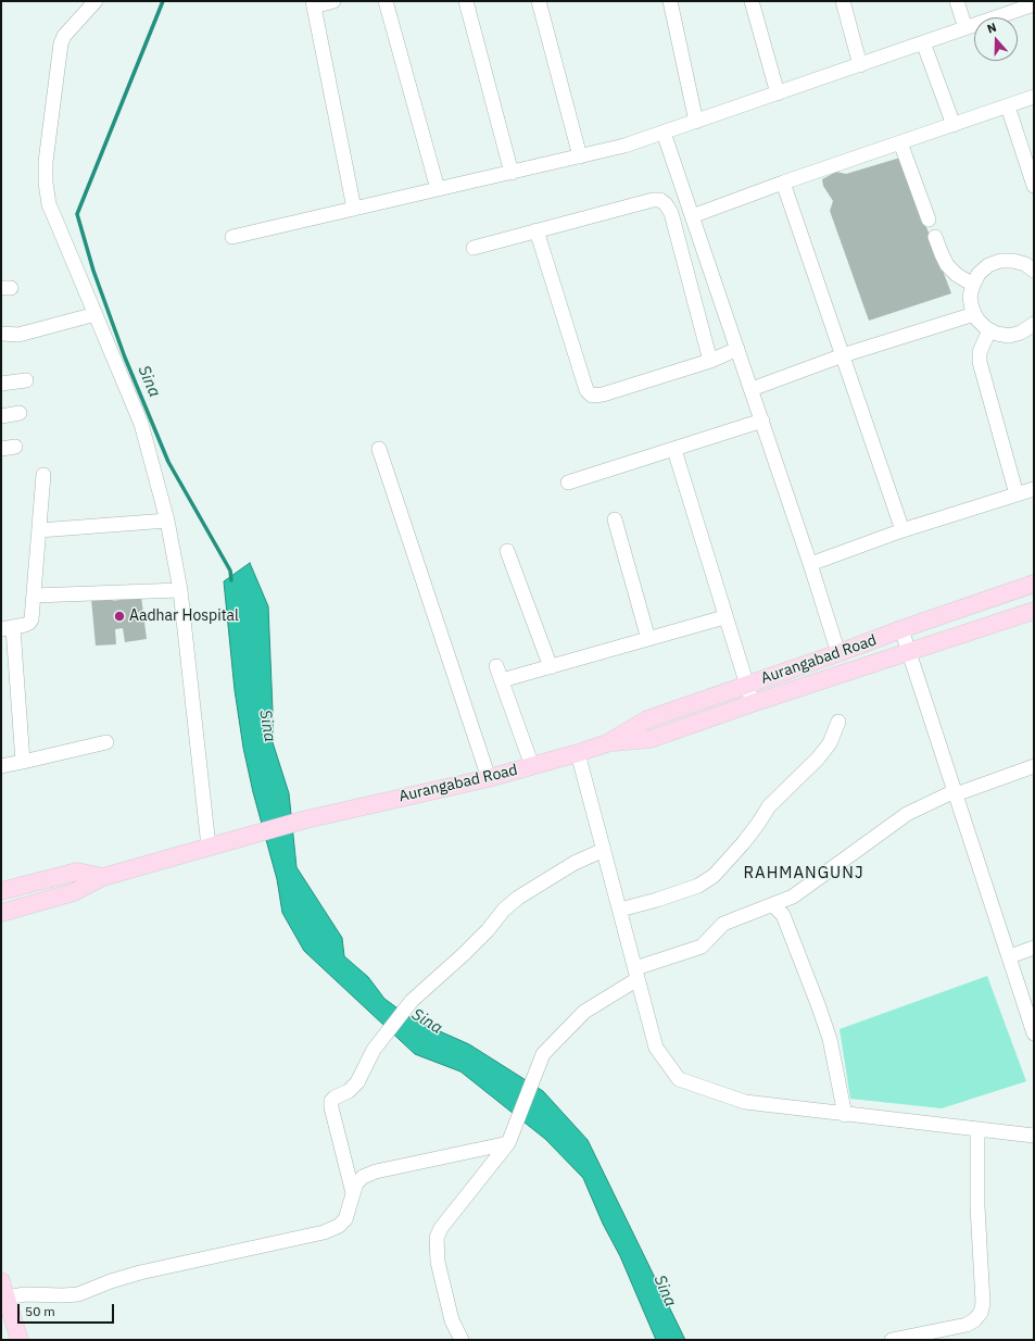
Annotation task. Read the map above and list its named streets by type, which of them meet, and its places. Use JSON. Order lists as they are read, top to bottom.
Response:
{
  "streets": {
    "main road": ["Aurangabad Road"]
  },
  "districts": ["RAHMANGUNJ"],
  "water": ["Sina"],
  "places": ["Aadhar Hospital"],
  "scale_bar": "50 m",
  "north": "top"
}
